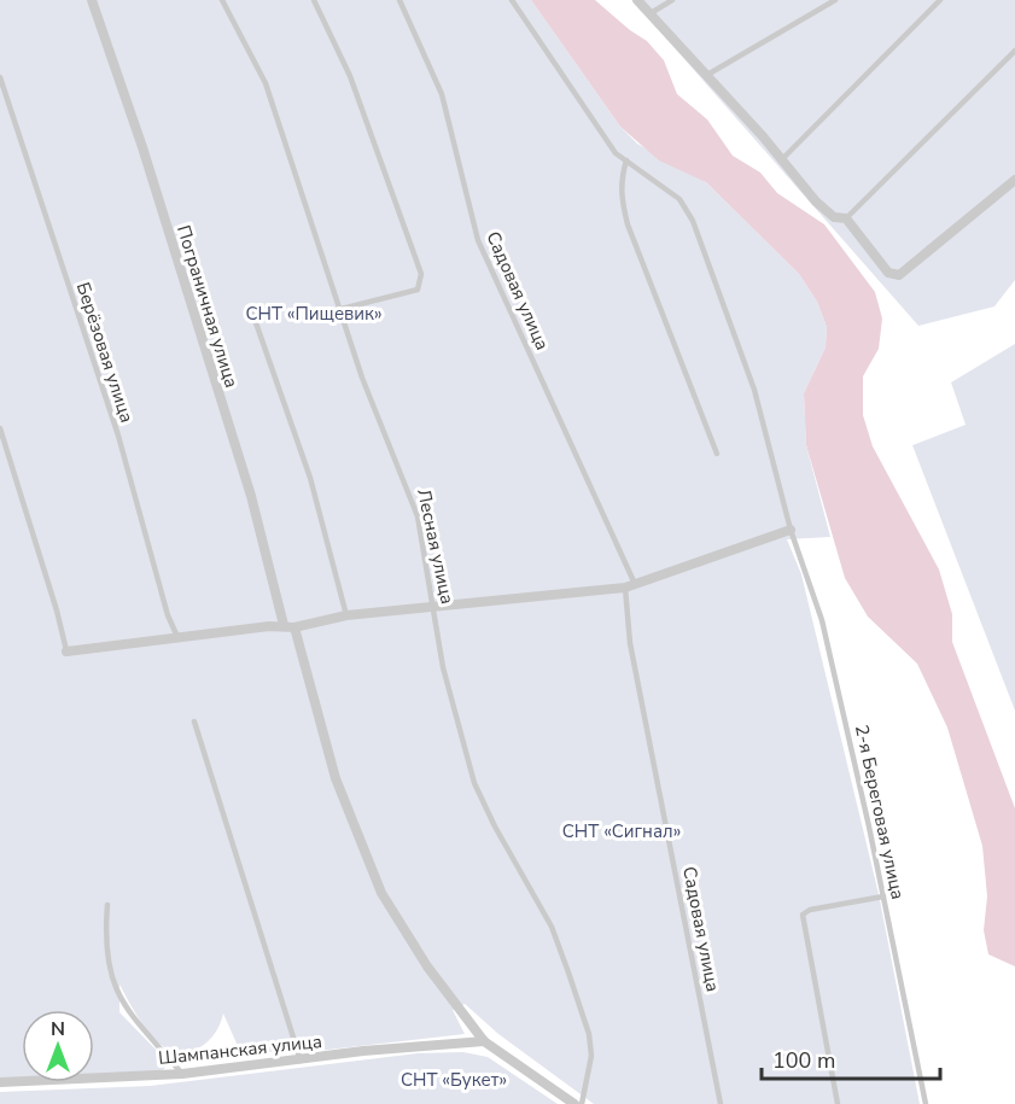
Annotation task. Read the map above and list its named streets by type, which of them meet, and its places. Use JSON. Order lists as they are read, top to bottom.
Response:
{
  "streets": {
    "street": ["Пограничная улица", "Шампанская улица"],
    "lane": [
      "Садовая улица",
      "Берёзовая улица",
      "Лесная улица",
      "2-я Береговая улица"
    ]
  },
  "crossings": [
    ["Пограничная улица", "Шампанская улица"]
  ],
  "parks": ["СНТ «Пищевик»", "СНТ «Сигнал»", "СНТ «Букет»"],
  "scale_bar": "100 m",
  "north": "top"
}
